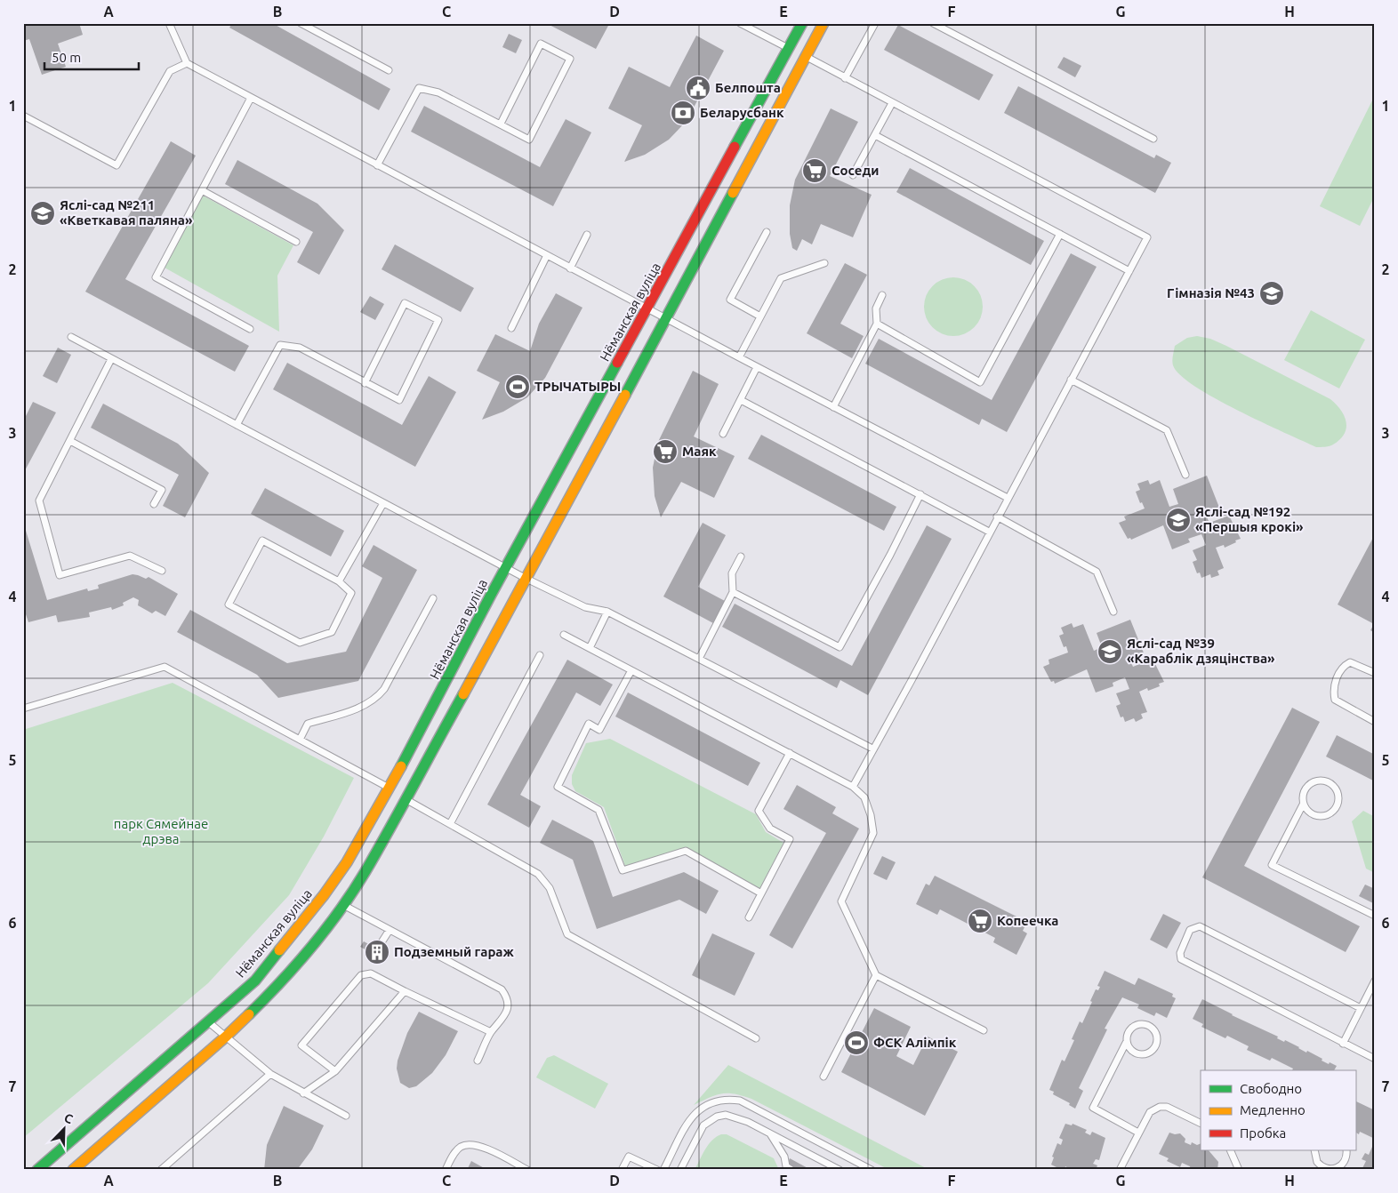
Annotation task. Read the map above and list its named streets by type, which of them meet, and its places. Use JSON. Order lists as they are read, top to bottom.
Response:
{
  "streets": {
    "main road": ["Нёманская вуліца"]
  },
  "parks": ["парк Сямейнае дрэва"],
  "places": {
    "public building": ["Белпошта"],
    "bank": ["Беларусбанк"],
    "supermarket": ["Соседи", "Маяк", "Копеечка"],
    "school or university": [
      "Яслі-сад №211 «Кветкавая паляна»",
      "Гімназія №43",
      "Яслі-сад №192 «Першыя крокі»",
      "Яслі-сад №39 «Караблік дзяцінства»"
    ],
    "sports": ["ТРЫЧАТЫРЫ", "ФСК Алімпік"],
    "building": ["Подземный гараж"]
  },
  "legend": ["Свободно", "Медленно", "Пробка"],
  "scale_bar": "50 m",
  "north": "top right",
  "grid": {
    "columns": [
      "A",
      "B",
      "C",
      "D",
      "E",
      "F",
      "G",
      "H"
    ],
    "rows": [
      "1",
      "2",
      "3",
      "4",
      "5",
      "6",
      "7"
    ]
  }
}
